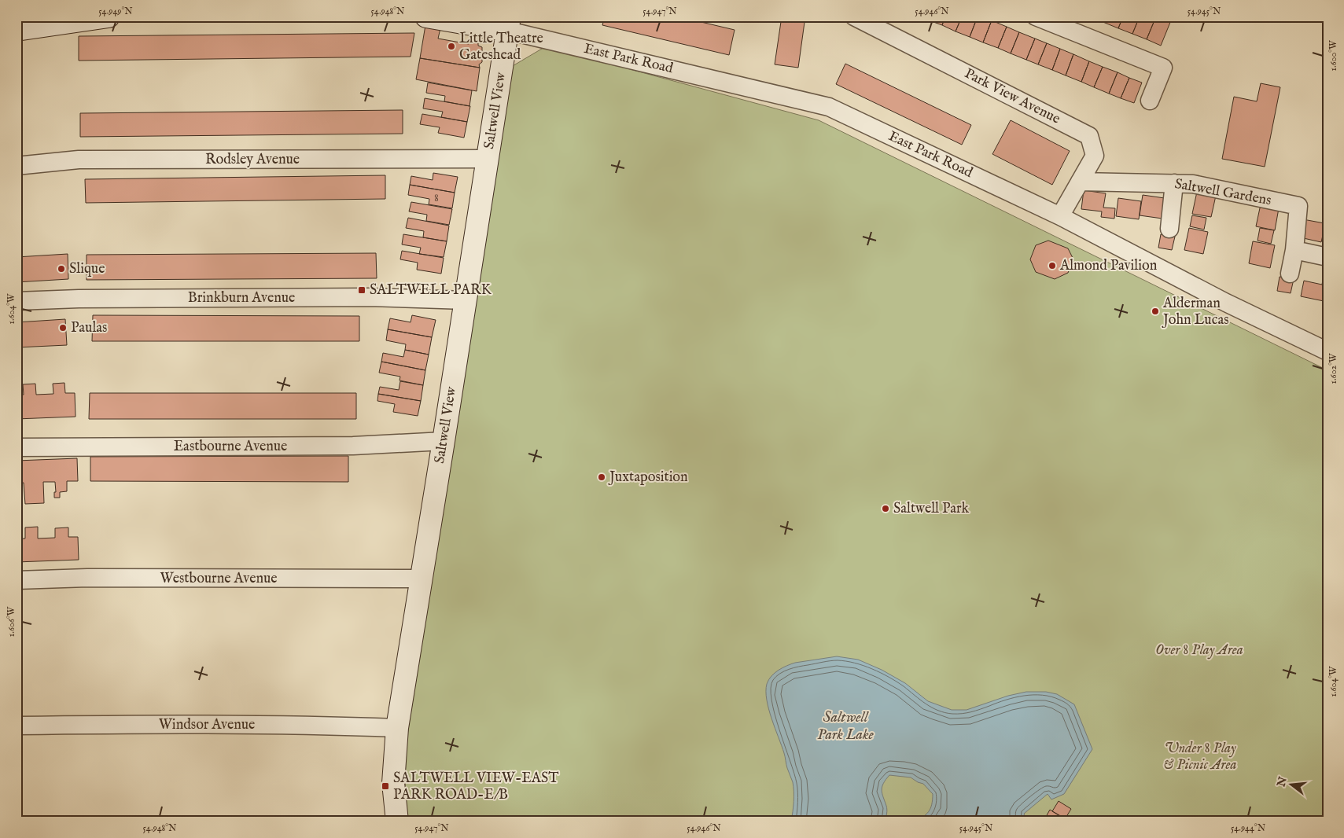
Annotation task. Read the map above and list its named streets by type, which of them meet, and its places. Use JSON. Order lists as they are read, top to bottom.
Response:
{
  "streets": {
    "street": [
      "East Park Road",
      "Park View Avenue",
      "Saltwell View",
      "Rodsley Avenue",
      "Saltwell Gardens",
      "Brinkburn Avenue",
      "Eastbourne Avenue",
      "Westbourne Avenue",
      "Windsor Avenue"
    ]
  },
  "crossings": [
    ["East Park Road", "Park View Avenue"],
    ["East Park Road", "Saltwell View"],
    ["Park View Avenue", "Saltwell Gardens"],
    ["Saltwell View", "Rodsley Avenue"],
    ["Saltwell View", "Brinkburn Avenue"],
    ["Saltwell View", "Eastbourne Avenue"],
    ["Saltwell View", "Westbourne Avenue"],
    ["Saltwell View", "Windsor Avenue"]
  ],
  "water": ["Saltwell Park Lake"],
  "parks": ["Over 8 Play Area", "Under 8 Play & Picnic Area"],
  "places": {
    "other": [
      "Little Theatre Gateshead",
      "Almond Pavilion",
      "Slique",
      "Alderman John Lucas",
      "Paulas",
      "Juxtaposition",
      "Saltwell Park"
    ],
    "transit": ["SALTWELL PARK", "SALTWELL VIEW-EAST PARK ROAD-E/B"]
  },
  "house_numbers": ["8"],
  "north": "left",
  "coordinates": [
    "54.949°N",
    "54.948°N",
    "54.947°N",
    "54.946°N",
    "54.945°N",
    "1.600°W",
    "1.604°W",
    "1.602°W",
    "1.606°W",
    "54.944°N"
  ]
}
